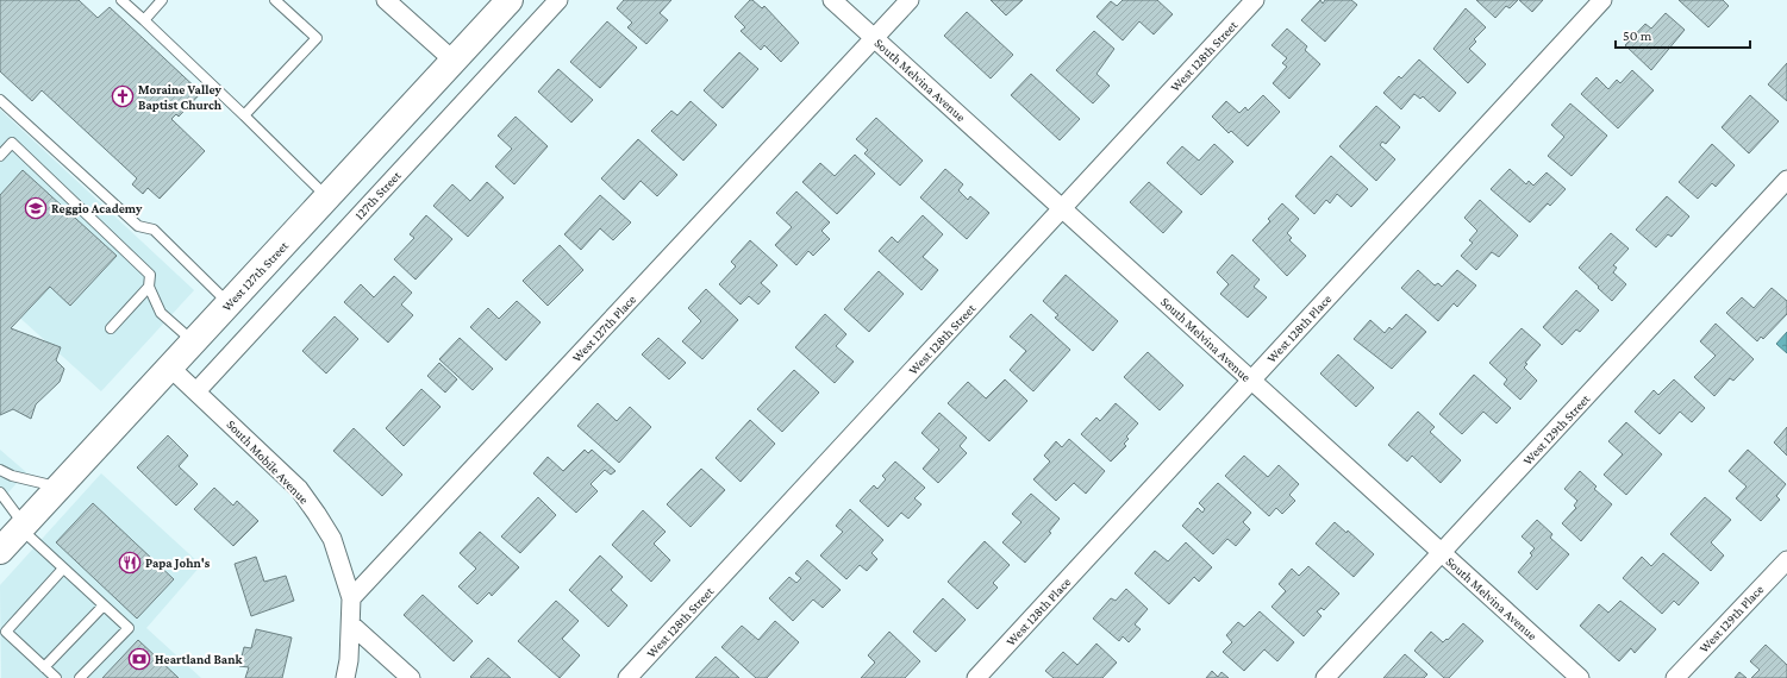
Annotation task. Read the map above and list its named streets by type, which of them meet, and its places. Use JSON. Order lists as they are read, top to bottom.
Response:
{
  "streets": {
    "main road": ["West 127th Street"],
    "street": [
      "West 128th Street",
      "South Melvina Avenue",
      "127th Street",
      "West 127th Place",
      "West 128th Place",
      "West 129th Street",
      "South Mobile Avenue",
      "West 129th Place"
    ]
  },
  "crossings": [
    ["West 128th Street", "South Melvina Avenue"],
    ["South Melvina Avenue", "West 127th Place"],
    ["South Melvina Avenue", "West 128th Place"],
    ["South Melvina Avenue", "West 129th Street"],
    ["127th Street", "South Mobile Avenue"],
    ["West 127th Street", "South Mobile Avenue"],
    ["West 127th Place", "South Mobile Avenue"]
  ],
  "places": {
    "church": ["Moraine Valley Baptist Church"],
    "school or university": ["Reggio Academy"],
    "restaurant": ["Papa John's"],
    "bank": ["Heartland Bank"]
  },
  "scale_bar": "50 m"
}
